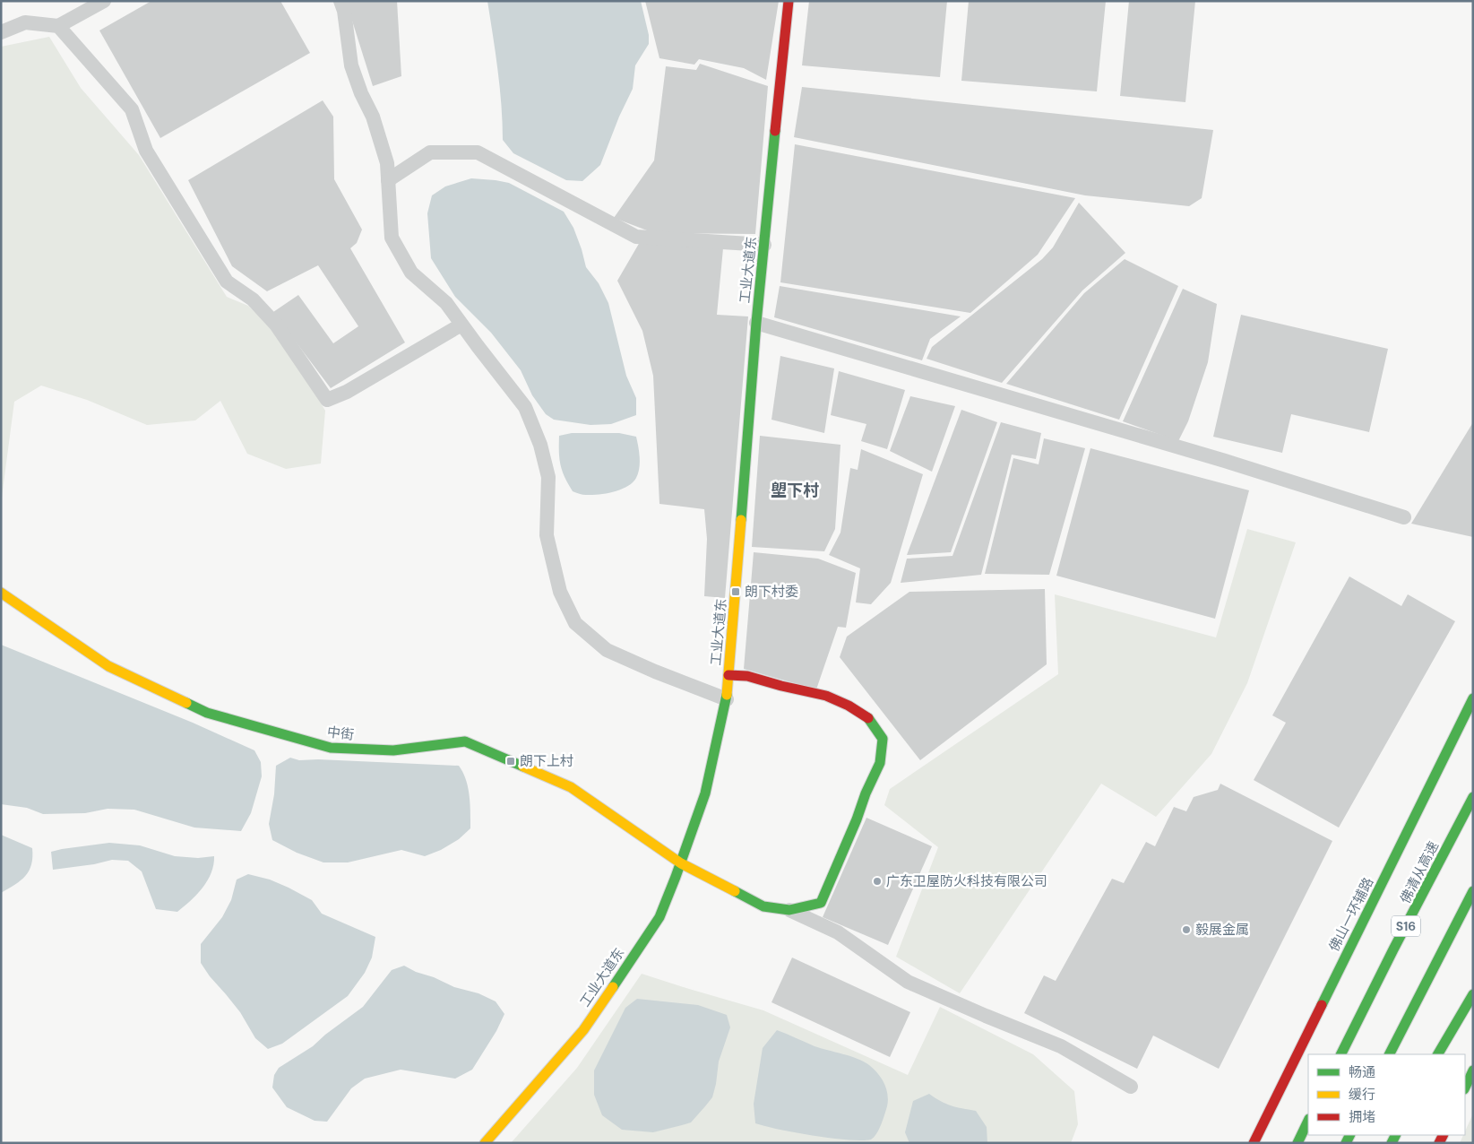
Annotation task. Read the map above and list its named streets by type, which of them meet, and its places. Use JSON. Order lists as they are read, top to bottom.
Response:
{
  "streets": {
    "main road": [
      "工业大道东",
      "中街",
      "佛清从高速",
      "佛山一环辅路",
      "S16"
    ]
  },
  "crossings": [
    ["工业大道东", "中街"]
  ],
  "districts": ["塱下村"],
  "places": {
    "transit": ["朗下村委", "朗下上村"],
    "other": ["广东卫屋防火科技有限公司", "毅展金属"]
  },
  "legend": ["畅通", "缓行", "拥堵"]
}
